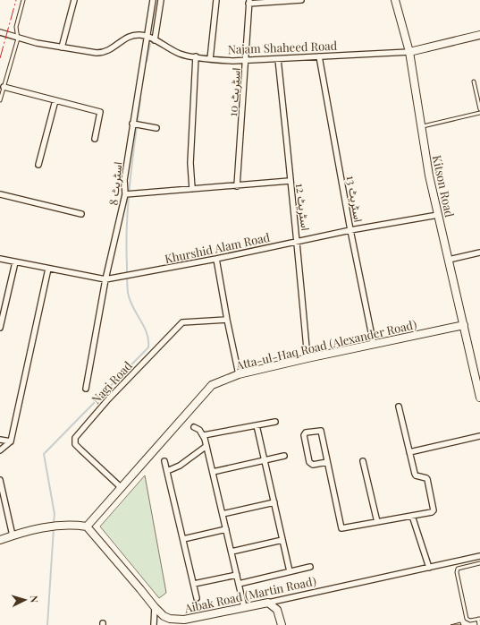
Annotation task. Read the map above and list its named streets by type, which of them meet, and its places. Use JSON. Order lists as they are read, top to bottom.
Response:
{
  "streets": {
    "street": [
      "Najam Shaheed Road",
      "اسٹریٹ 10",
      "اسٹریٹ 8",
      "Kitson Road",
      "اسٹریٹ 13",
      "اسٹریٹ 12",
      "Khurshid Alam Road",
      "Atta-ul-Haq Road (Alexander Road)",
      "Nagi Road",
      "Aibak Road (Martin Road)"
    ]
  },
  "crossings": [
    ["Najam Shaheed Road", "اسٹریٹ 10"],
    ["Najam Shaheed Road", "اسٹریٹ 8"],
    ["Najam Shaheed Road", "Kitson Road"],
    ["Najam Shaheed Road", "اسٹریٹ 13"],
    ["Najam Shaheed Road", "اسٹریٹ 12"],
    ["اسٹریٹ 8", "Khurshid Alam Road"],
    ["Kitson Road", "Khurshid Alam Road"],
    ["Kitson Road", "Atta-ul-Haq Road (Alexander Road)"],
    ["اسٹریٹ 13", "Khurshid Alam Road"],
    ["اسٹریٹ 13", "Atta-ul-Haq Road (Alexander Road)"],
    ["اسٹریٹ 12", "Khurshid Alam Road"],
    ["اسٹریٹ 12", "Atta-ul-Haq Road (Alexander Road)"],
    ["Atta-ul-Haq Road (Alexander Road)", "Nagi Road"],
    ["Atta-ul-Haq Road (Alexander Road)", "Aibak Road (Martin Road)"]
  ],
  "north": "right"
}
